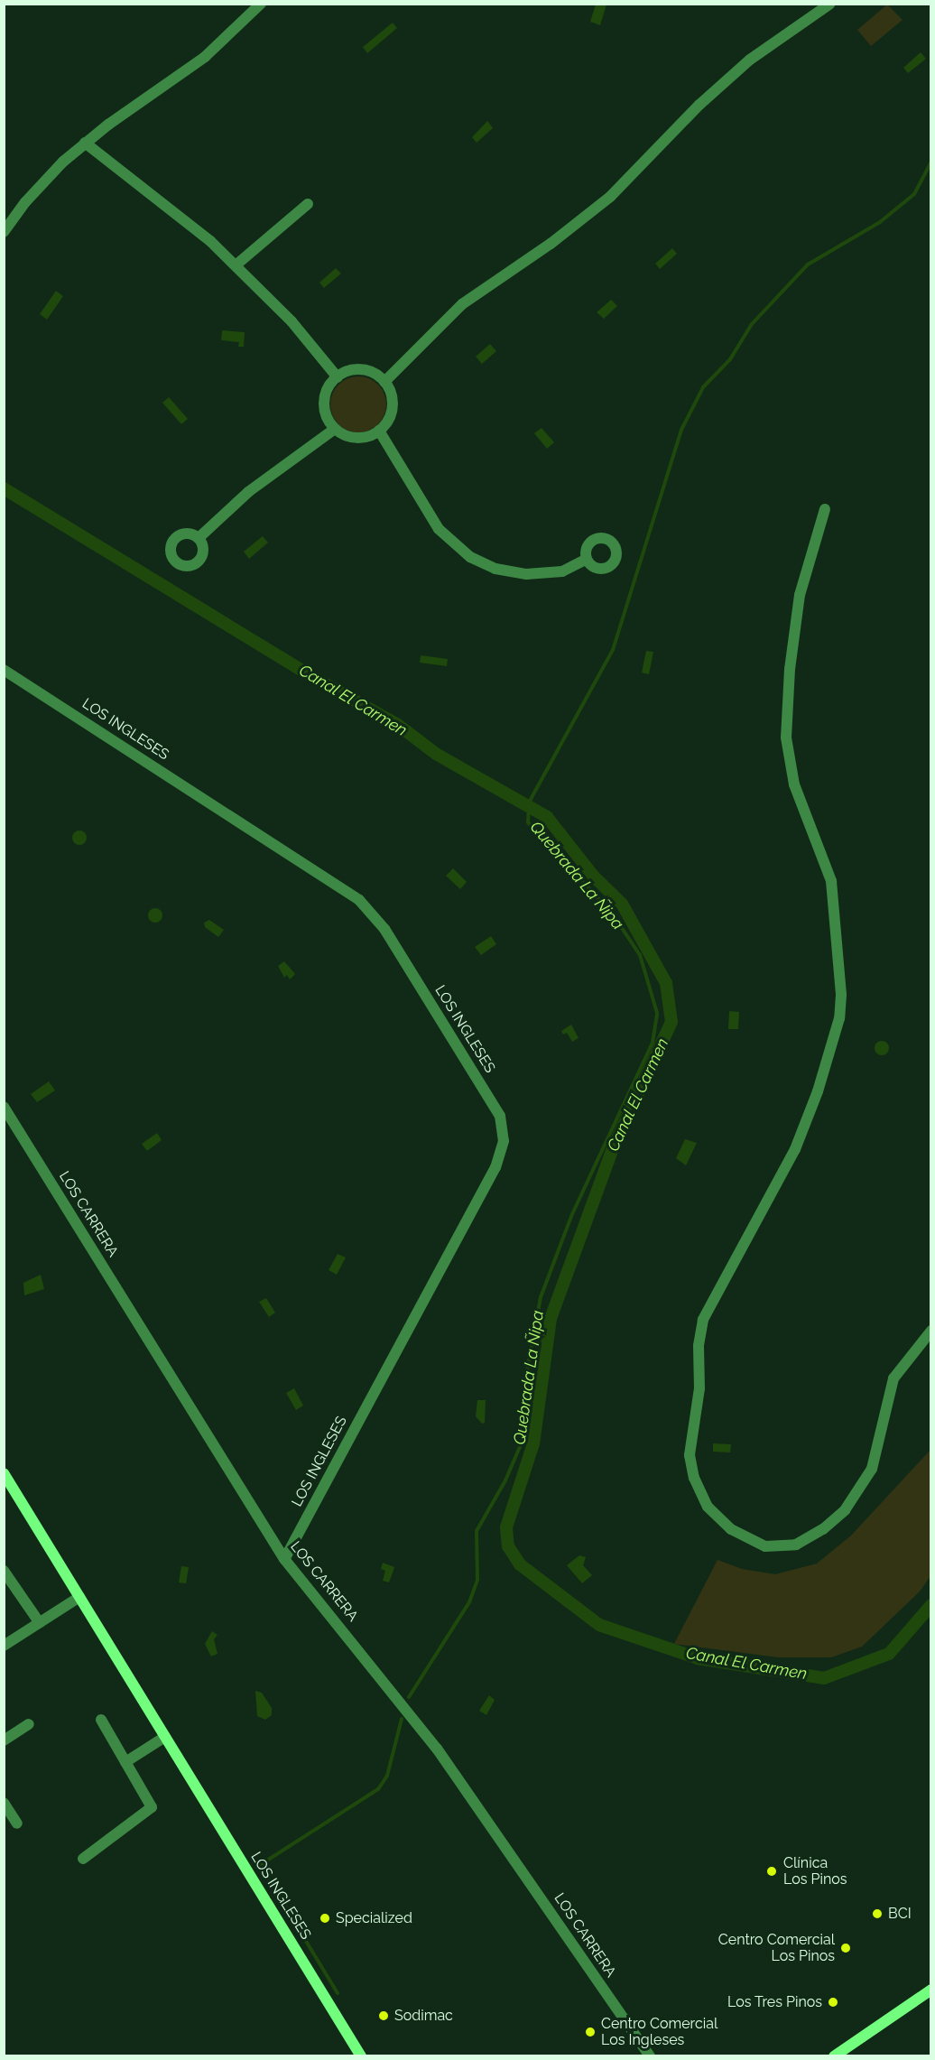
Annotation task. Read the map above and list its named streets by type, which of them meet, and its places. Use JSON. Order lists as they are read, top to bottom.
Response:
{
  "streets": {
    "street": ["LOS INGLESES", "LOS CARRERA"]
  },
  "crossings": [
    ["LOS INGLESES", "LOS CARRERA"]
  ],
  "water": ["Canal El Carmen", "Quebrada La Ñipa"],
  "places": [
    "Clínica Los Pinos",
    "BCI",
    "Specialized",
    "Centro Comercial Los Pinos",
    "Los Tres Pinos",
    "Sodimac",
    "Centro Comercial Los Ingleses"
  ]
}
